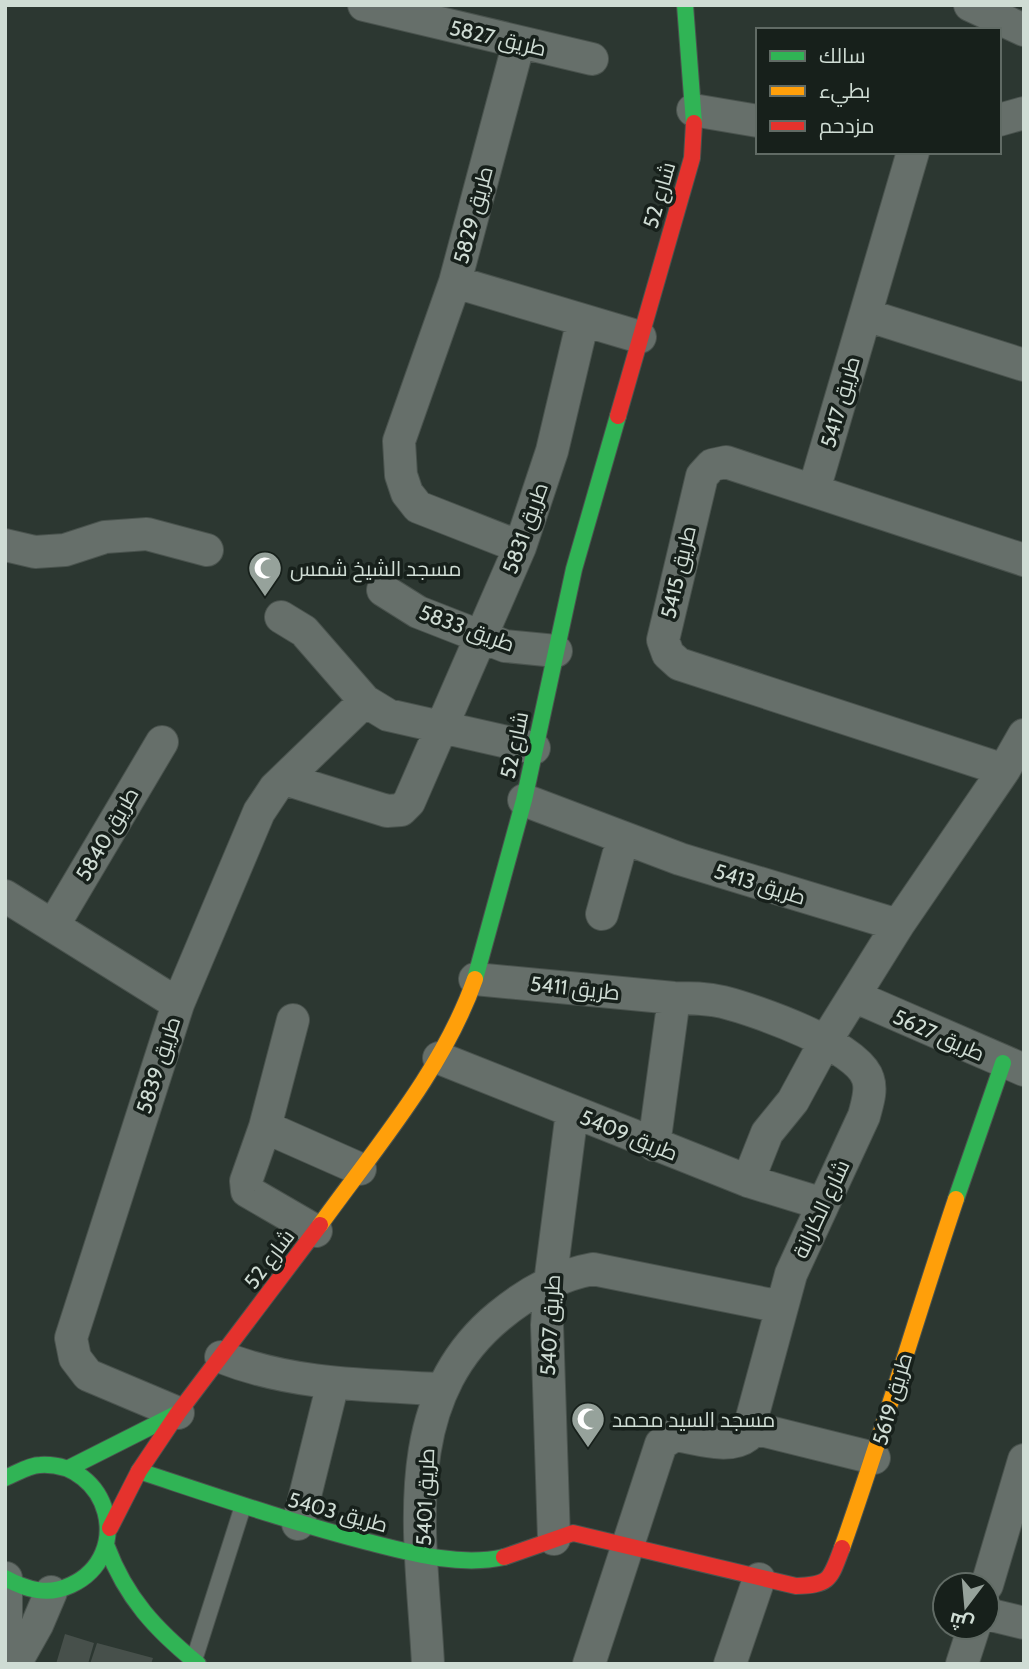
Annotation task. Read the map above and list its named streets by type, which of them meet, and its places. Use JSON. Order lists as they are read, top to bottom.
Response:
{
  "streets": {
    "street": [
      "طريق 5827",
      "شارع 52",
      "طريق 5829",
      "طريق 5417",
      "طريق 5831",
      "طريق 5415",
      "طريق 5833",
      "طريق 5840",
      "طريق 5413",
      "طريق 5411",
      "طريق 5627",
      "طريق 5839",
      "طريق 5409",
      "شارع الكارانة",
      "طريق 5407",
      "طريق 5619",
      "طريق 5401",
      "طريق 5403"
    ]
  },
  "crossings": [
    ["طريق 5827", "طريق 5829"],
    ["شارع 52", "طريق 5829"],
    ["شارع 52", "طريق 5833"],
    ["شارع 52", "طريق 5413"],
    ["شارع 52", "طريق 5411"],
    ["شارع 52", "طريق 5839"],
    ["شارع 52", "طريق 5409"],
    ["شارع 52", "طريق 5403"],
    ["طريق 5829", "طريق 5831"],
    ["طريق 5417", "طريق 5415"],
    ["طريق 5831", "طريق 5833"],
    ["طريق 5831", "طريق 5839"],
    ["طريق 5411", "شارع الكارانة"],
    ["طريق 5627", "طريق 5619"],
    ["طريق 5409", "شارع الكارانة"],
    ["طريق 5409", "طريق 5407"],
    ["شارع الكارانة", "طريق 5401"],
    ["طريق 5407", "طريق 5401"],
    ["طريق 5407", "طريق 5403"],
    ["طريق 5619", "طريق 5403"],
    ["طريق 5401", "طريق 5403"]
  ],
  "places": {
    "mosque": ["مسجد الشيخ شمس", "مسجد السيد محمد"]
  },
  "legend": ["سالك", "بطيء", "مزدحم"],
  "north": "bottom"
}
